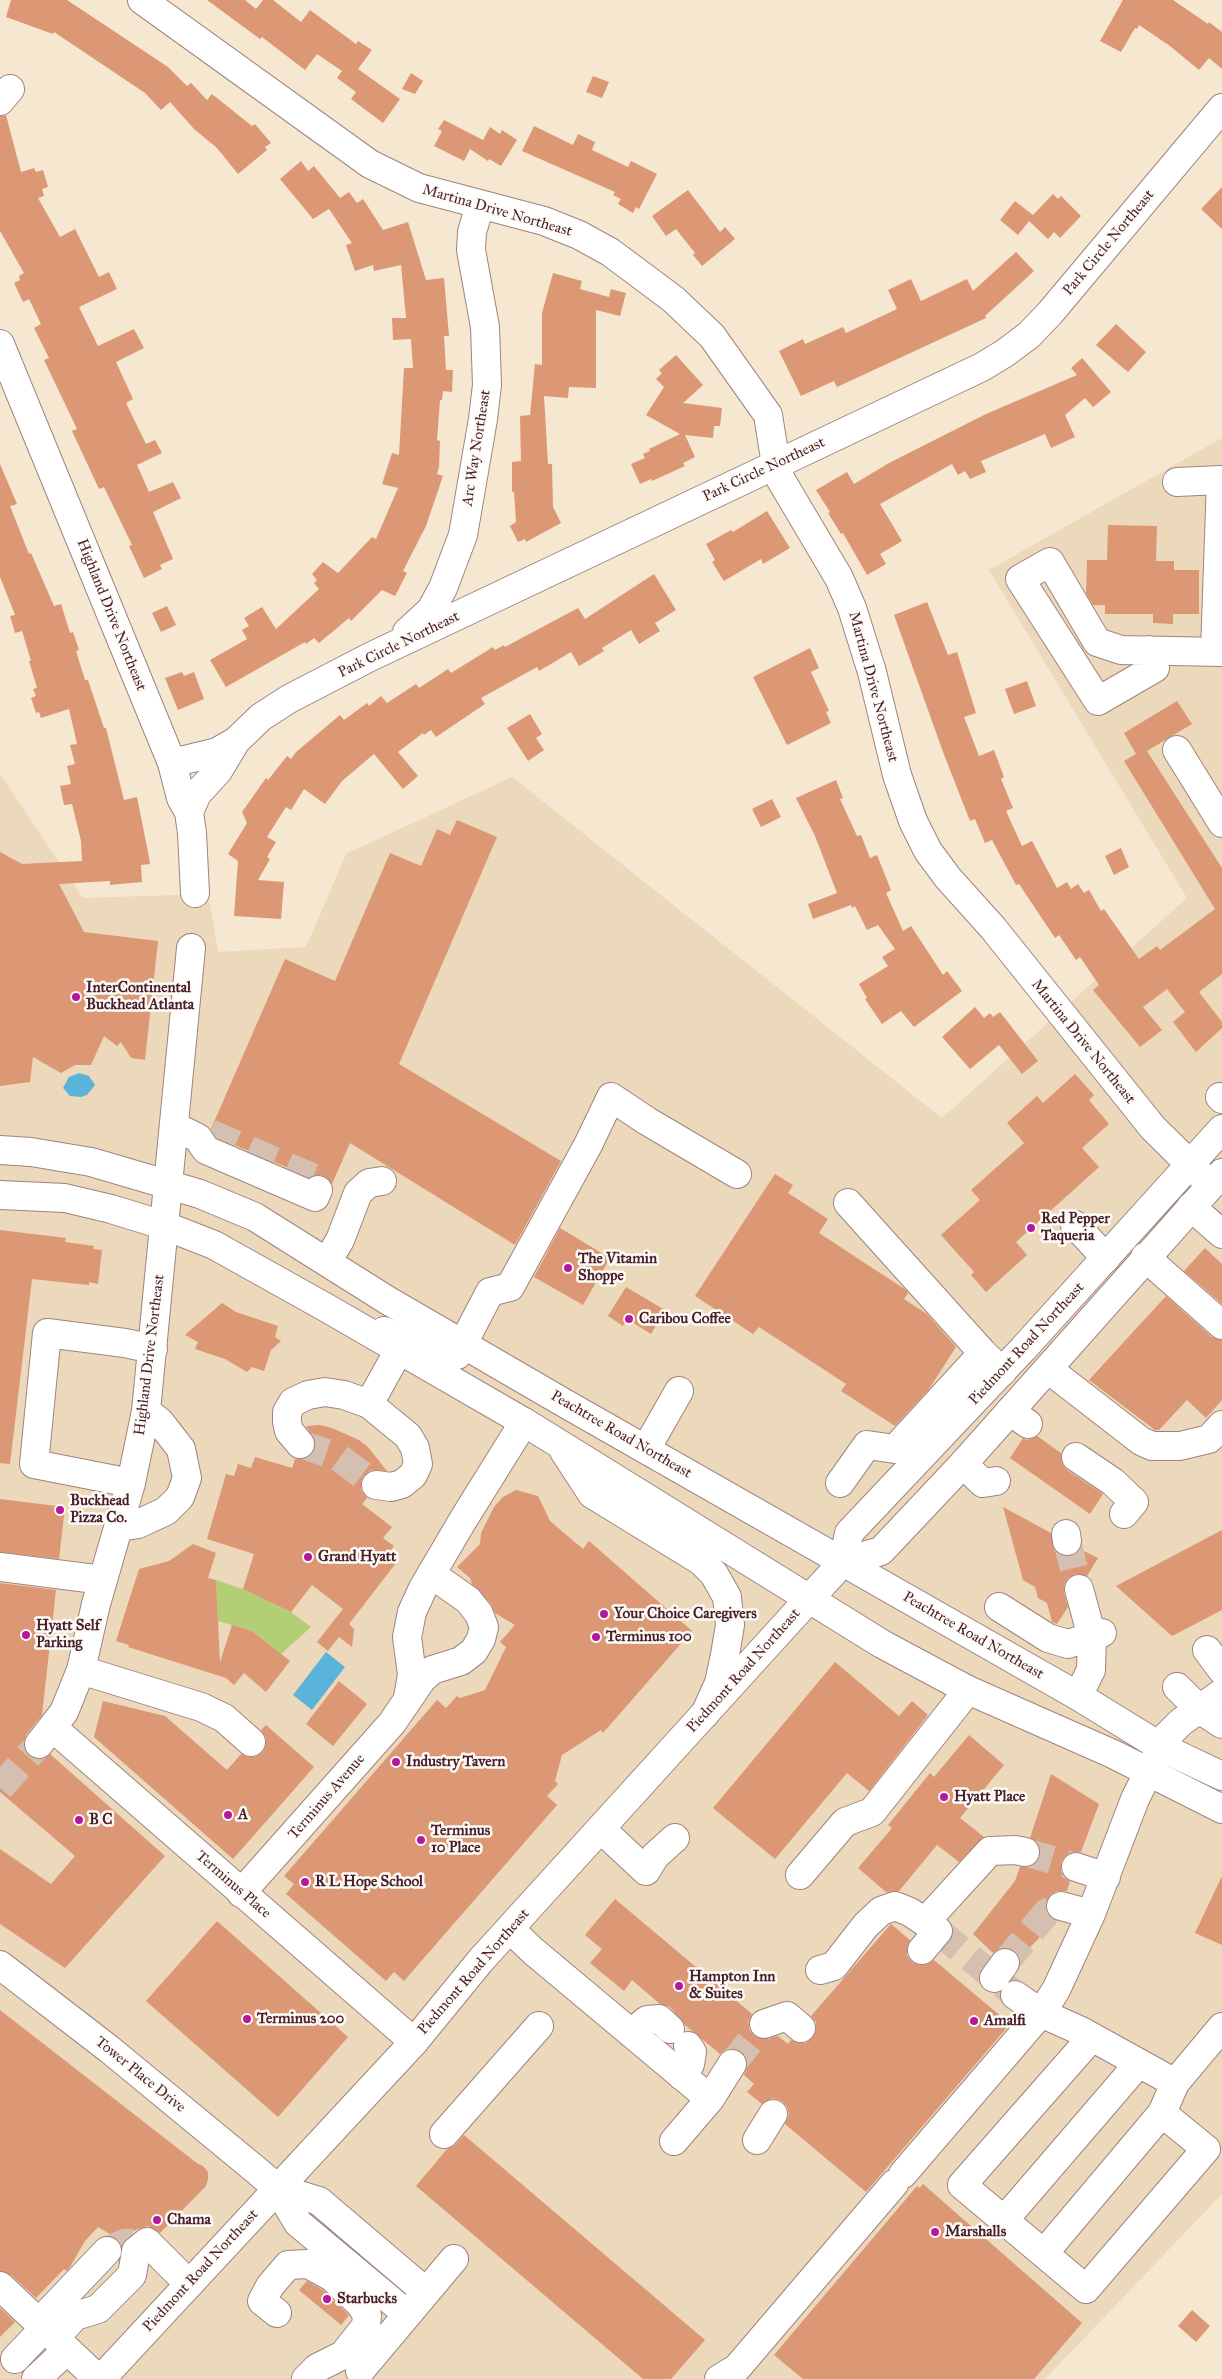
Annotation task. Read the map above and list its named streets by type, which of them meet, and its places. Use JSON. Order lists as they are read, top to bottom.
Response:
{
  "streets": {
    "main road": [
      "Martina Drive Northeast",
      "Park Circle Northeast",
      "Arc Way Northeast",
      "Highland Drive Northeast",
      "Piedmont Road Northeast",
      "Peachtree Road Northeast",
      "Terminus Avenue",
      "Terminus Place",
      "Tower Place Drive"
    ]
  },
  "crossings": [
    ["Martina Drive Northeast", "Park Circle Northeast"],
    ["Martina Drive Northeast", "Arc Way Northeast"],
    ["Martina Drive Northeast", "Piedmont Road Northeast"],
    ["Park Circle Northeast", "Arc Way Northeast"],
    ["Park Circle Northeast", "Highland Drive Northeast"],
    ["Highland Drive Northeast", "Peachtree Road Northeast"],
    ["Highland Drive Northeast", "Terminus Place"],
    ["Piedmont Road Northeast", "Peachtree Road Northeast"],
    ["Piedmont Road Northeast", "Terminus Place"],
    ["Piedmont Road Northeast", "Tower Place Drive"],
    ["Terminus Avenue", "Terminus Place"]
  ],
  "places": [
    "InterContinental Buckhead Atlanta",
    "Red Pepper Taqueria",
    "The Vitamin Shoppe",
    "Caribou Coffee",
    "Buckhead Pizza Co.",
    "Grand Hyatt",
    "Your Choice Caregivers",
    "Hyatt Self Parking",
    "Terminus 100",
    "Industry Tavern",
    "Hyatt Place",
    "A",
    "B C",
    "Terminus 10 Place",
    "R L Hope School",
    "Hampton Inn & Suites",
    "Terminus 200",
    "Amalfi",
    "Chama",
    "Marshalls",
    "Starbucks"
  ]
}
